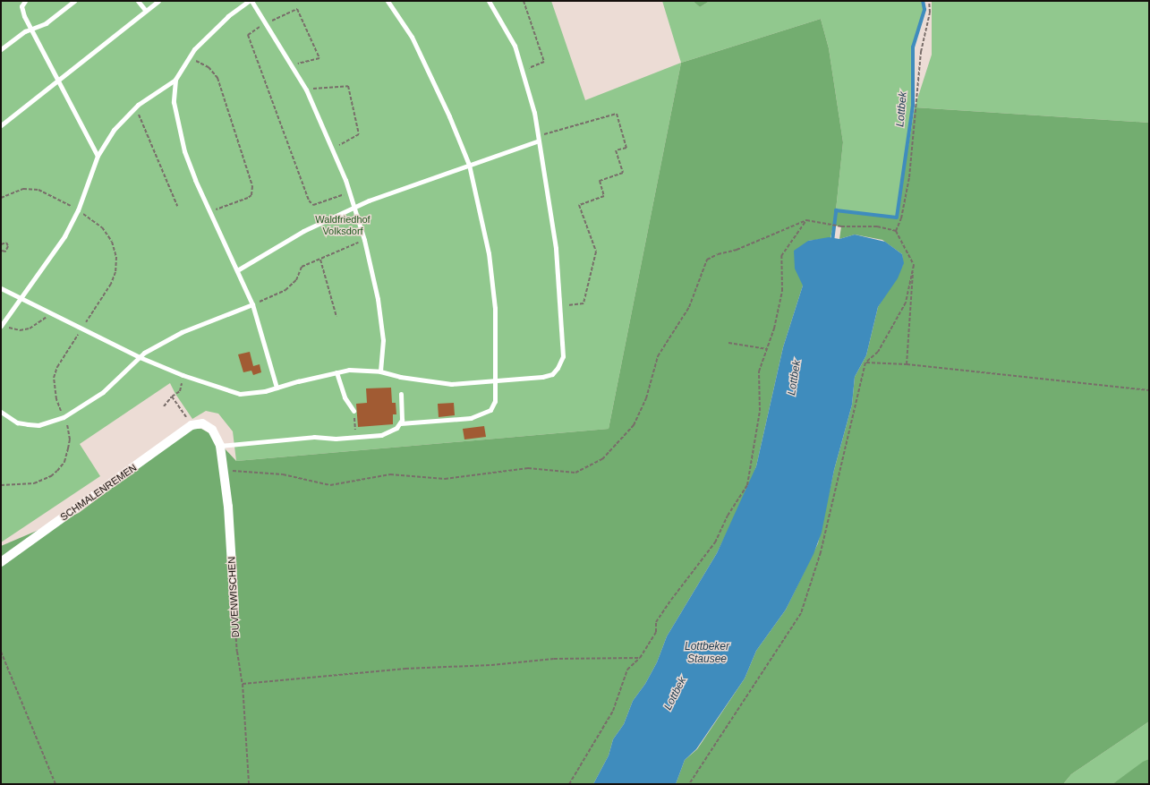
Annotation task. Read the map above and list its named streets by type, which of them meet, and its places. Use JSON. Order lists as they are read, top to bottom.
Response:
{
  "streets": {
    "street": ["SCHMALENREMEN", "DUVENWISCHEN"]
  },
  "crossings": [
    ["SCHMALENREMEN", "DUVENWISCHEN"]
  ],
  "water": ["Lottbek", "Lottbeker Stausee"],
  "parks": ["Waldfriedhof Volksdorf"]
}
